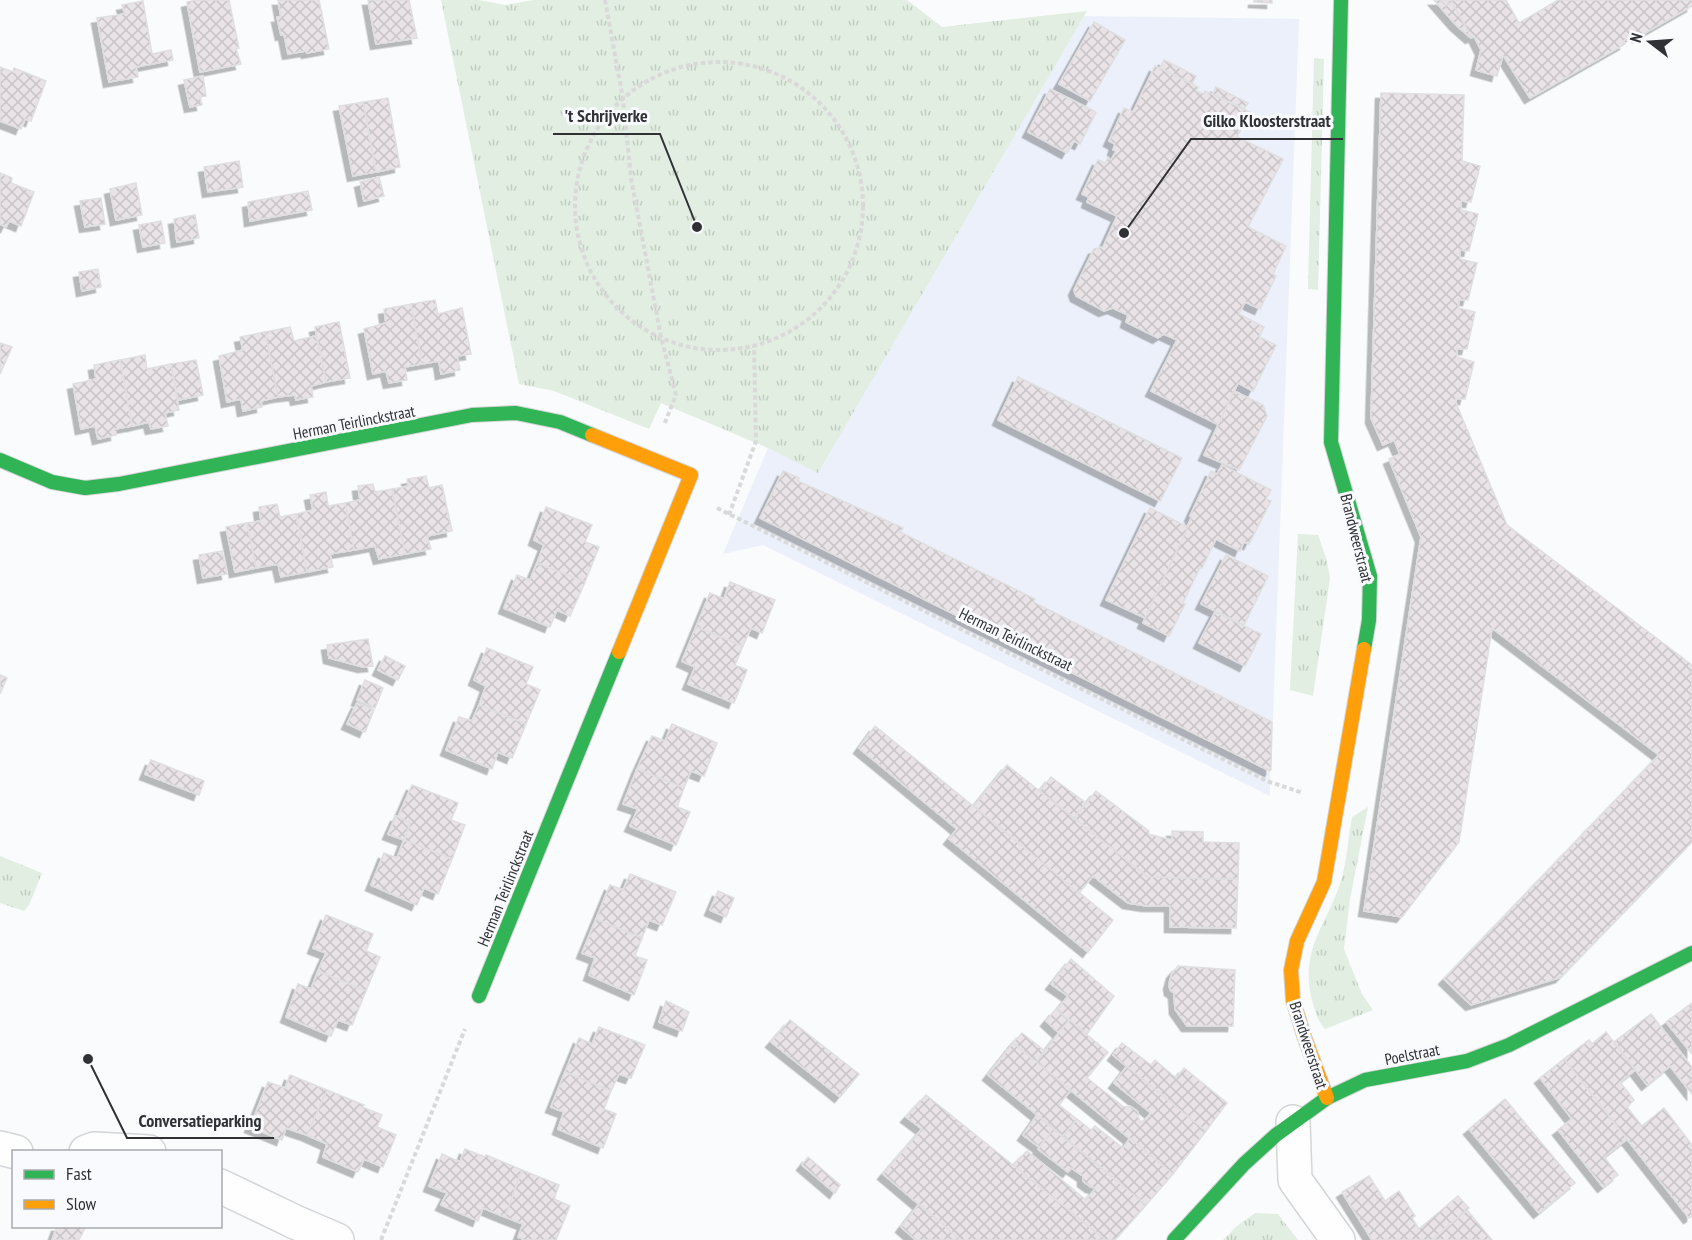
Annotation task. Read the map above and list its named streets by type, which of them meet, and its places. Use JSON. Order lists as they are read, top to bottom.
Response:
{
  "streets": {
    "street": ["Herman Teirlinckstraat", "Brandweerstraat", "Poelstraat"]
  },
  "crossings": [
    ["Herman Teirlinckstraat", "Brandweerstraat"],
    ["Brandweerstraat", "Poelstraat"]
  ],
  "places": ["'t Schrijverke", "Gilko Kloosterstraat", "Conversatieparking"],
  "legend": ["Fast", "Slow"],
  "north": "left"
}
